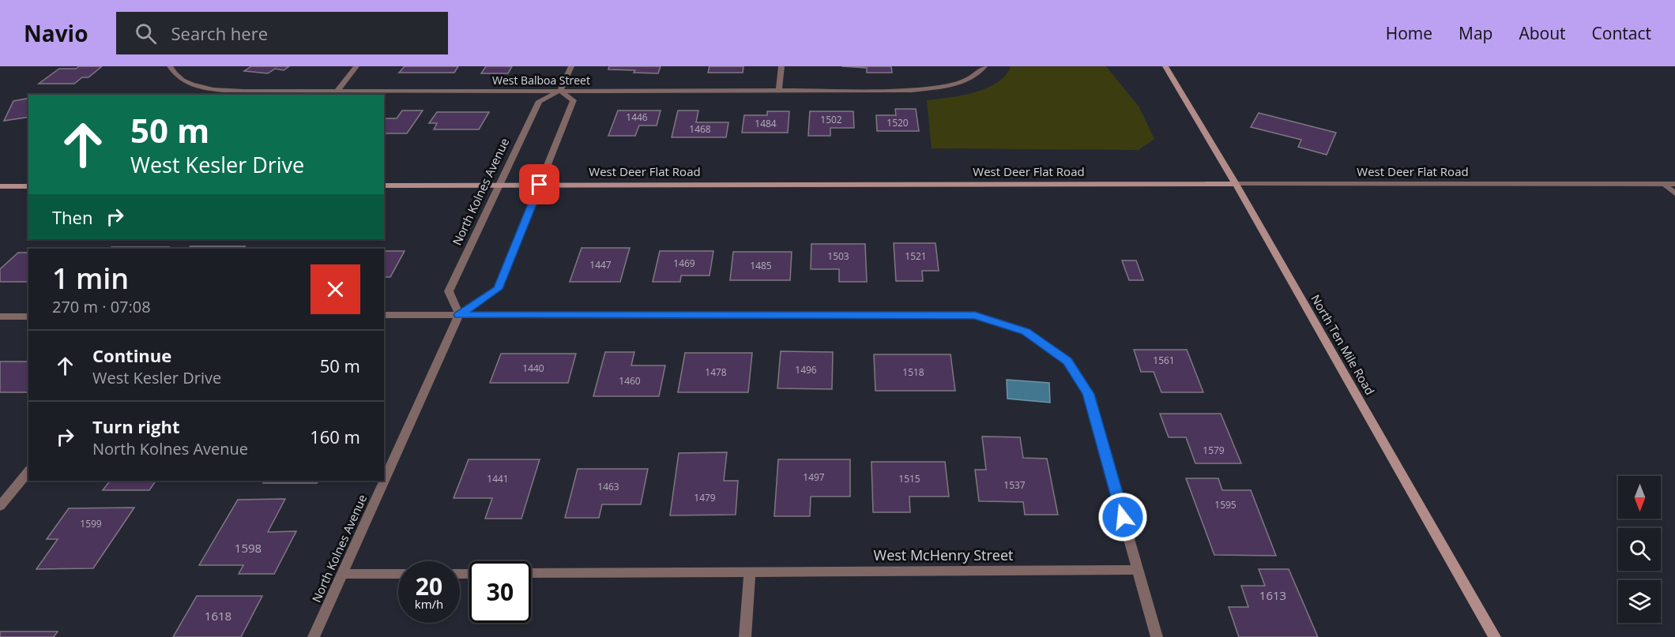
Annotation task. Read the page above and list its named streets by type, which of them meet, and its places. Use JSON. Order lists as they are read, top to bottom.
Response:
{
  "streets": {
    "main road": ["West Deer Flat Road", "North Ten Mile Road"],
    "street": ["West Balboa Street", "North Kolnes Avenue", "West McHenry Street"]
  },
  "crossings": [
    ["West Balboa Street", "North Kolnes Avenue"],
    ["West Deer Flat Road", "North Kolnes Avenue"],
    ["West Deer Flat Road", "North Ten Mile Road"]
  ],
  "house_numbers": [
    "1446",
    "1502",
    "1520",
    "1484",
    "1468",
    "1503",
    "1521",
    "1469",
    "1447",
    "1485",
    "1561",
    "1440",
    "1496",
    "1478",
    "1518",
    "1460",
    "1579",
    "1497",
    "1441",
    "1515",
    "1537",
    "1463",
    "1479",
    "1595",
    "1599",
    "1598",
    "1613",
    "1618"
  ],
  "north": "bottom",
  "page": {
    "header": "Navio",
    "search": "Search here",
    "nav": [
      "Home",
      "Map",
      "About",
      "Contact"
    ],
    "turn": ["50 m", "West Kesler Drive"],
    "then": "Then",
    "heading": ["1 min", "270 m · 07:08"],
    "list": [
      {
        "name": "Continue",
        "note": "West Kesler Drive",
        "value": "50 m"
      },
      {
        "name": "Turn right",
        "note": "North Kolnes Avenue",
        "value": "160 m"
      }
    ],
    "speed": "20 km/h",
    "limit": "30"
  }
}
